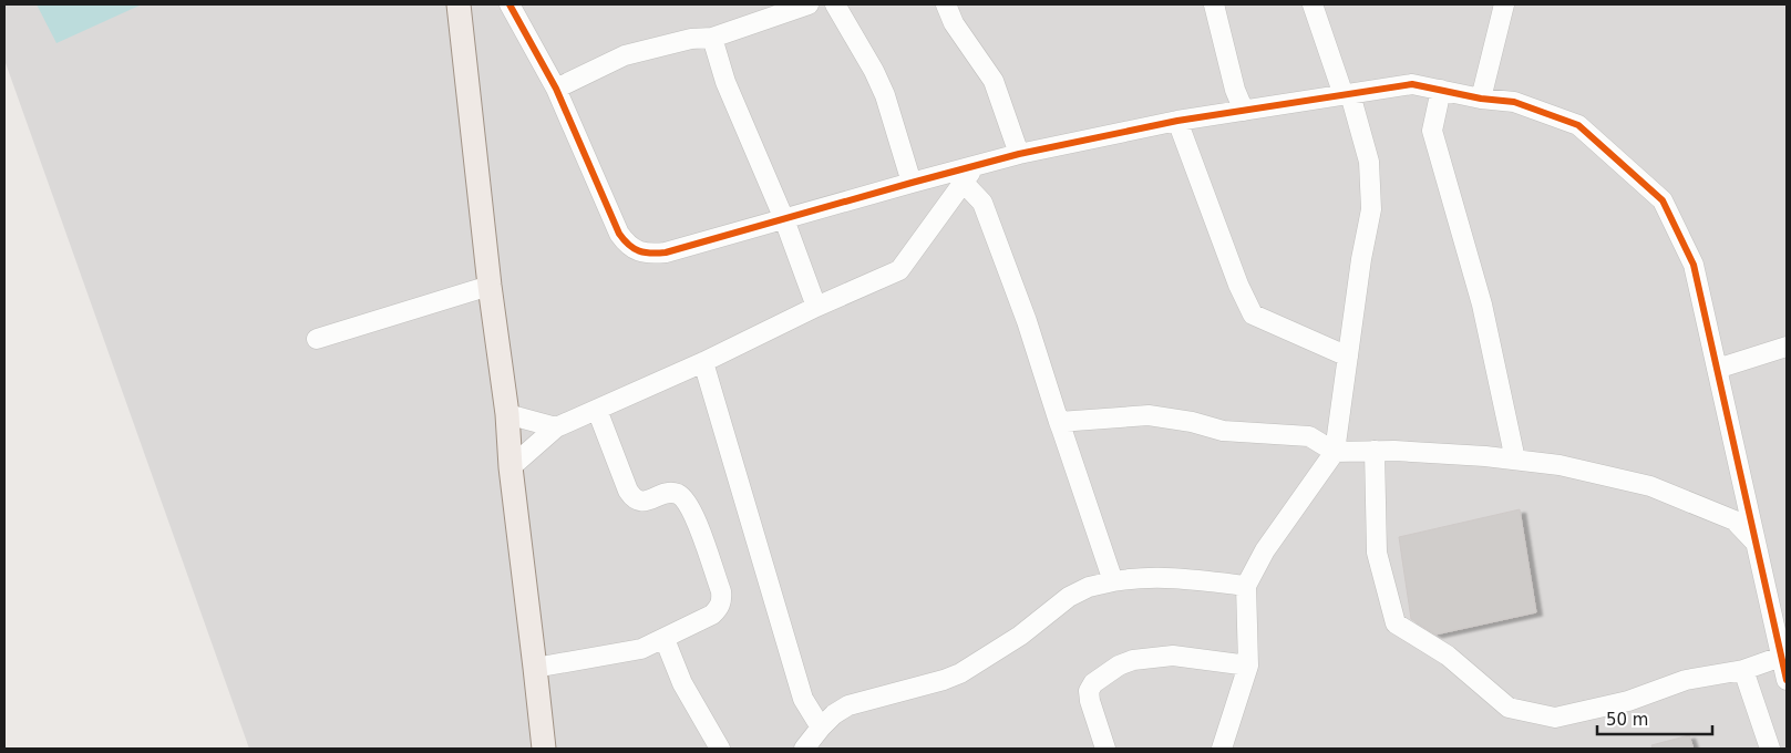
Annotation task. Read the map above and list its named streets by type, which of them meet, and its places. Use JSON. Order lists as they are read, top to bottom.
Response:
{
  "scale_bar": "50 m"
}
